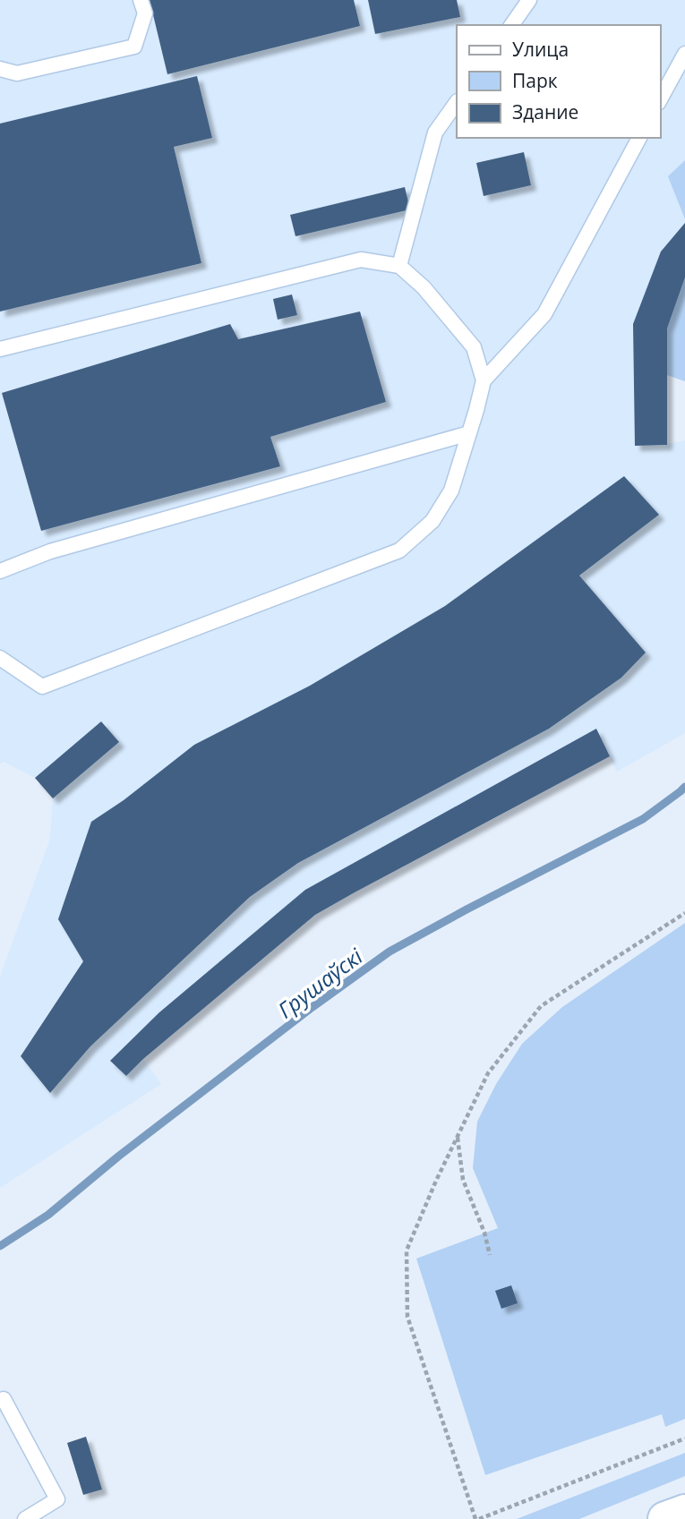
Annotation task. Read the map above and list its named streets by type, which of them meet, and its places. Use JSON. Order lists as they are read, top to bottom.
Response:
{
  "water": ["Грушаўскі"],
  "legend": ["Улица", "Парк", "Здание"]
}
